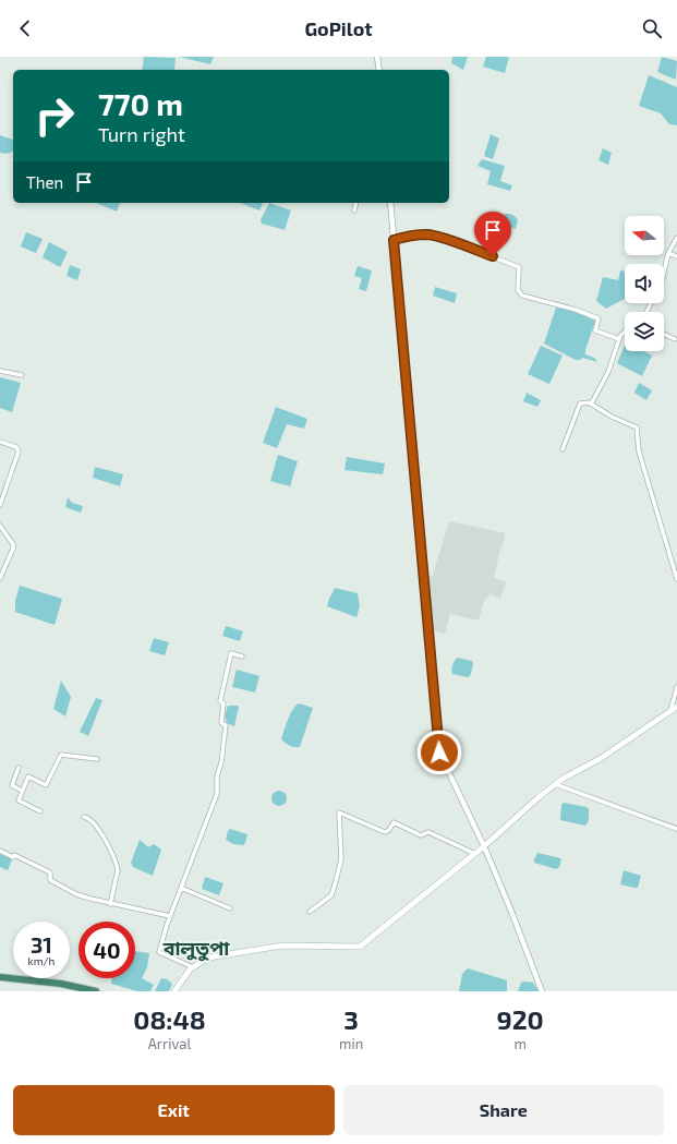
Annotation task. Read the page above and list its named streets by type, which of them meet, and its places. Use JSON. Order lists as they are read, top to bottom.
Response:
{
  "districts": ["বালুতুপা"],
  "north": "left",
  "page": {
    "header": "GoPilot",
    "turn": ["770 m", "Turn right"],
    "then": "Then",
    "speed": "31 km/h",
    "limit": "40",
    "eta": [
      "08:48",
      "Arrival",
      "3",
      "min",
      "920",
      "m"
    ],
    "buttons": ["Exit", "Share"]
  }
}
